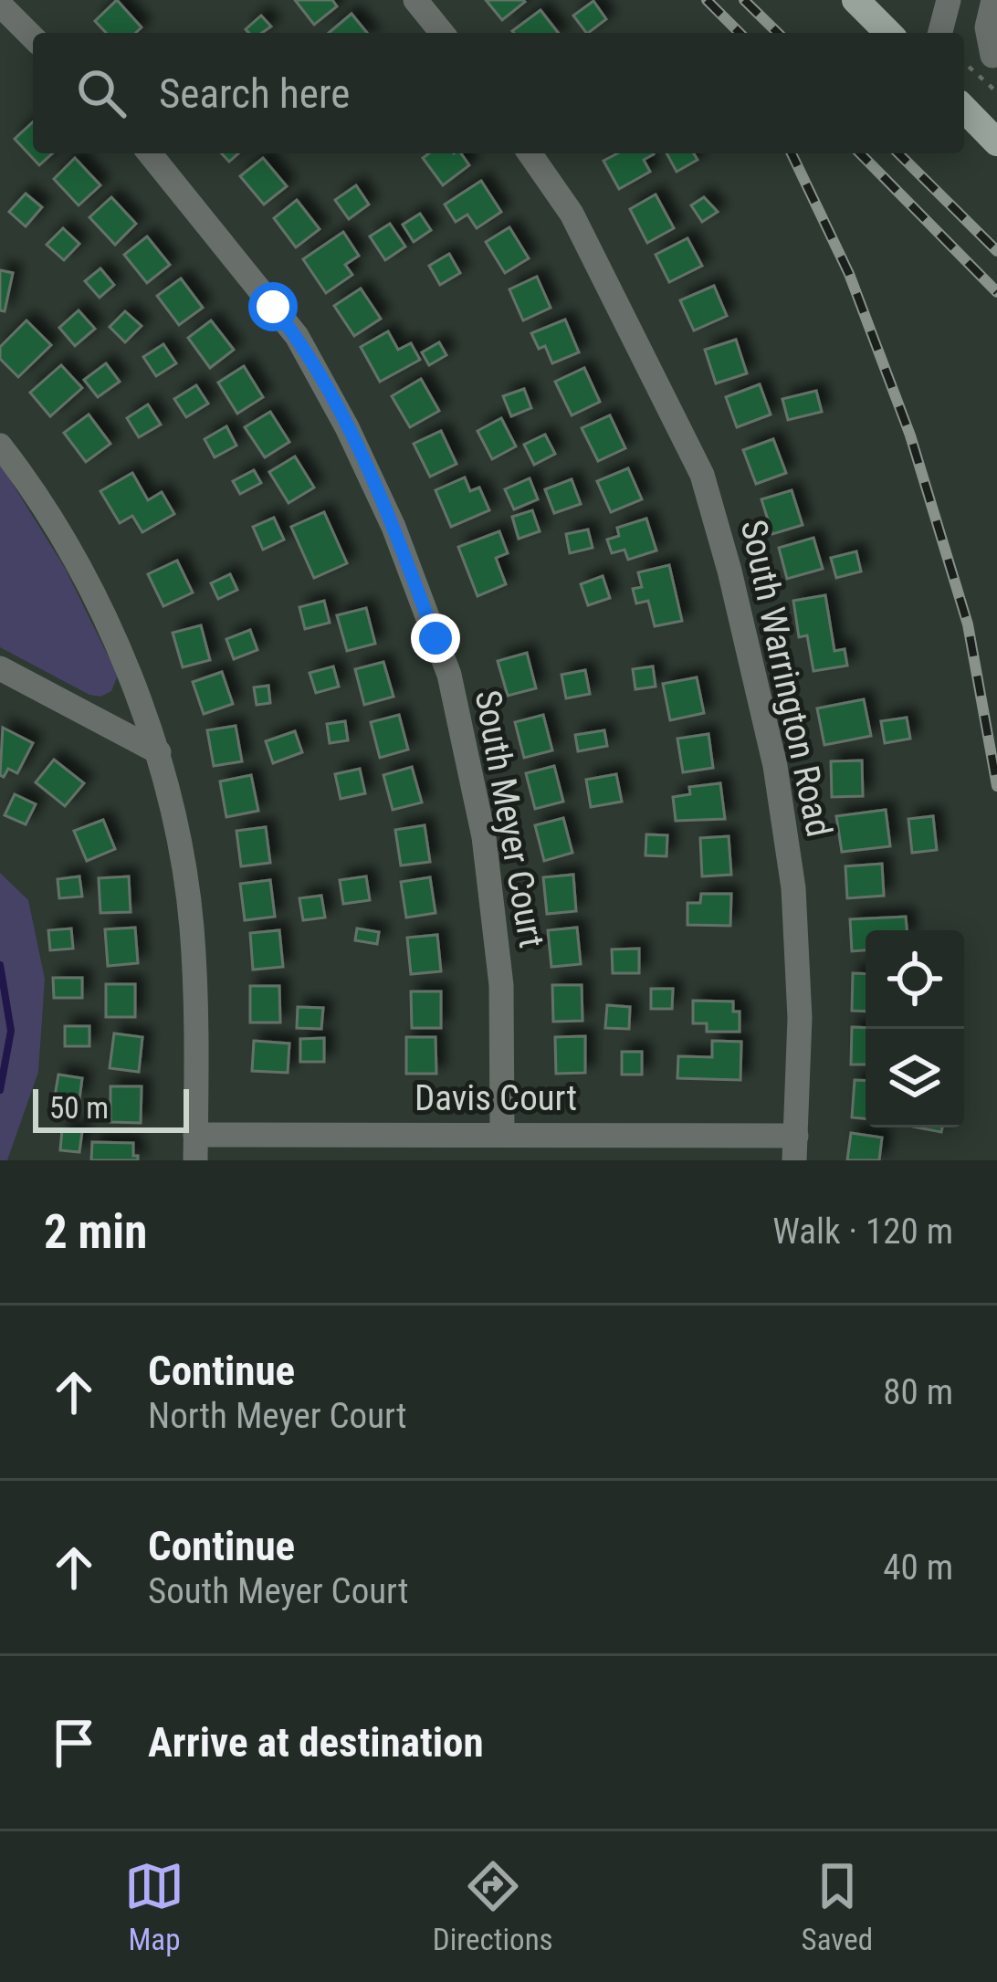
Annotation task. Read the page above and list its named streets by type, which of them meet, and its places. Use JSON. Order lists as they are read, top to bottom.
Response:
{
  "streets": {
    "street": ["South Warrington Road", "South Meyer Court", "Davis Court"]
  },
  "crossings": [
    ["South Warrington Road", "Davis Court"],
    ["South Meyer Court", "Davis Court"]
  ],
  "scale_bar": "50 m",
  "page": {
    "search": "Search here",
    "scale": "50 m",
    "heading": ["2 min", "Walk · 120 m"],
    "list": [
      ["Continue", "North Meyer Court", "80 m"],
      ["Continue", "South Meyer Court", "40 m"],
      "Arrive at destination"
    ],
    "nav": ["Map", "Directions", "Saved"]
  }
}
